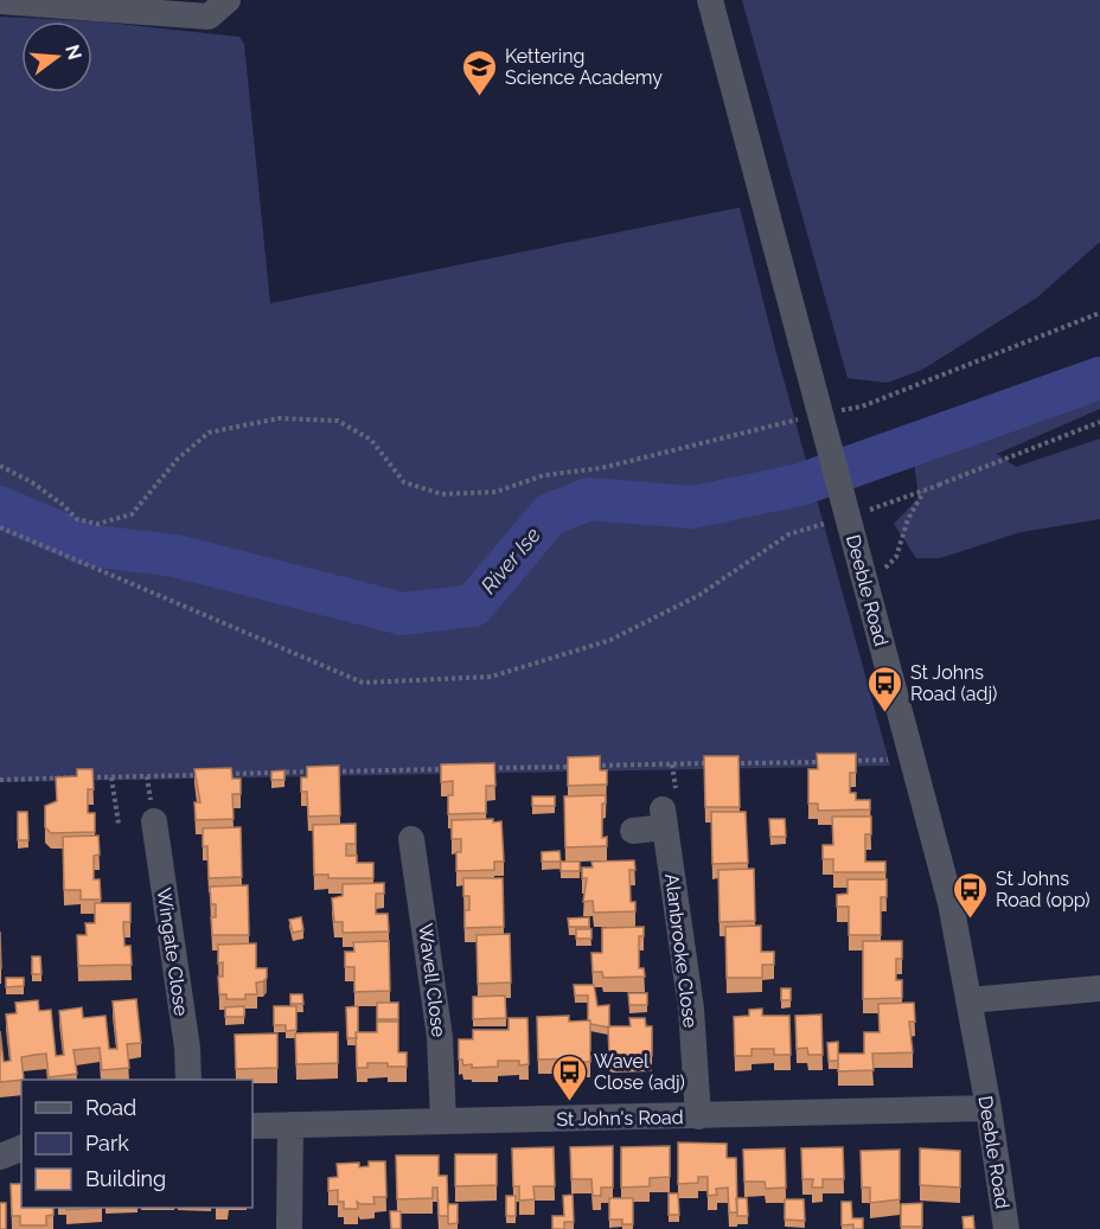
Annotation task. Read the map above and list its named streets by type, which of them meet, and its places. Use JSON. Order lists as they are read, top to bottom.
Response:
{
  "streets": {
    "street": [
      "Deeble Road",
      "Alanbrooke Close",
      "Wingate Close",
      "Wavell Close",
      "St John's Road"
    ]
  },
  "crossings": [
    ["Deeble Road", "St John's Road"],
    ["Alanbrooke Close", "St John's Road"],
    ["Wavell Close", "St John's Road"]
  ],
  "water": ["River Ise"],
  "places": {
    "school or university": ["Kettering Science Academy"],
    "bus stop": ["St Johns Road (adj)", "St Johns Road (opp)", "Wavel Close (adj)"]
  },
  "legend": ["Road", "Park", "Building"],
  "north": "right"
}
